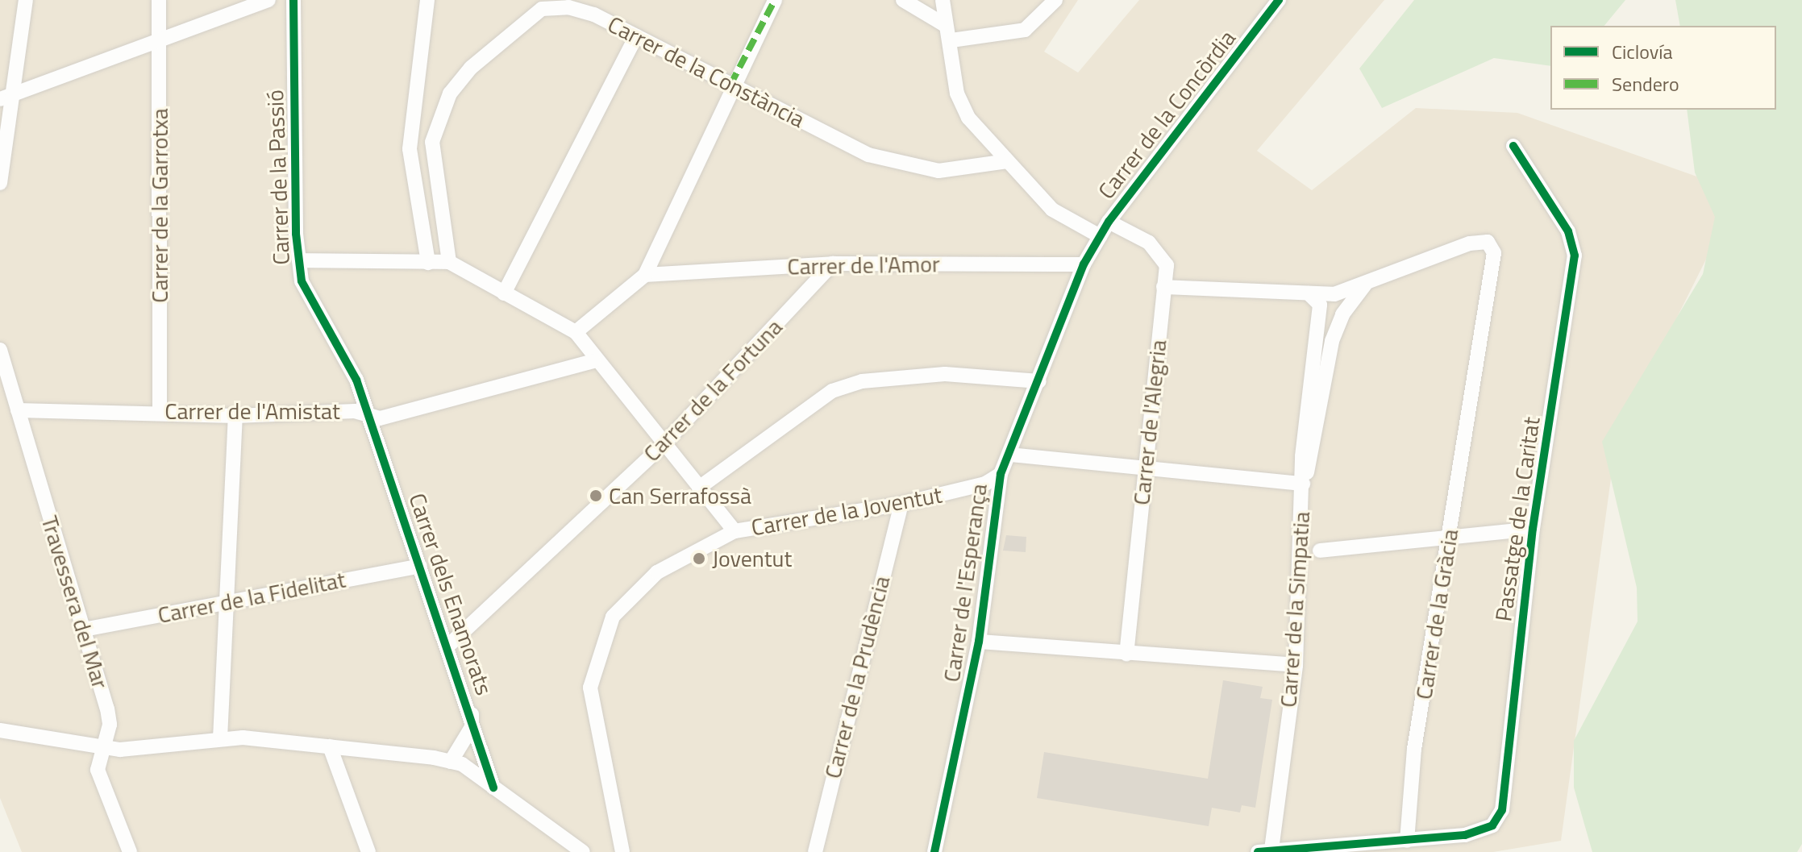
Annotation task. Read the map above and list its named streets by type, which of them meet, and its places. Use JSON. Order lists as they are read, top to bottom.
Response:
{
  "streets": {
    "street": [
      "Carrer de la Constància",
      "Carrer de la Concòrdia",
      "Carrer de la Passió",
      "Carrer de la Garrotxa",
      "Carrer de l'Amor",
      "Carrer de la Fortuna",
      "Carrer de l'Amistat",
      "Carrer de l'Alegria",
      "Carrer de la Joventut",
      "Passatge de la Caritat",
      "Carrer de l'Esperança",
      "Carrer dels Enamorats",
      "Carrer de la Fidelitat",
      "Travessera del Mar",
      "Carrer de la Simpatia",
      "Carrer de la Gràcia",
      "Carrer de la Prudència"
    ]
  },
  "crossings": [
    ["Carrer de la Concòrdia", "Carrer de l'Alegria"],
    ["Carrer de la Concòrdia", "Carrer de l'Esperança"],
    ["Carrer de la Passió", "Carrer de l'Amistat"],
    ["Carrer de la Passió", "Carrer dels Enamorats"],
    ["Carrer de la Garrotxa", "Carrer de l'Amistat"],
    ["Carrer de l'Amor", "Carrer de la Fortuna"],
    ["Carrer de l'Amor", "Carrer de l'Esperança"],
    ["Carrer de la Fortuna", "Carrer dels Enamorats"],
    ["Carrer de l'Amistat", "Carrer dels Enamorats"],
    ["Carrer de l'Amistat", "Travessera del Mar"],
    ["Carrer de l'Alegria", "Carrer de l'Esperança"],
    ["Carrer de la Joventut", "Carrer de l'Esperança"],
    ["Carrer de la Joventut", "Carrer de la Prudència"],
    ["Passatge de la Caritat", "Carrer de la Gràcia"],
    ["Carrer dels Enamorats", "Carrer de la Fidelitat"],
    ["Carrer de la Fidelitat", "Travessera del Mar"],
    ["Carrer de la Simpatia", "Carrer de la Gràcia"]
  ],
  "places": ["Can Serrafossà", "Joventut"],
  "legend": ["Ciclovía", "Sendero"]
}
